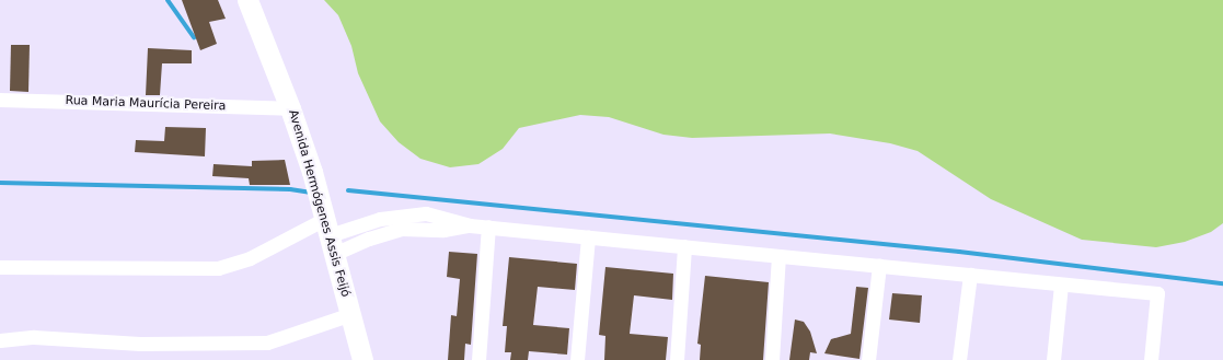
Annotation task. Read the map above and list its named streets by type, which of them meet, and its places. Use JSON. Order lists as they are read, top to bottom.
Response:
{
  "streets": {
    "main road": ["Avenida Hermógenes Assis Feijó"],
    "street": ["Rua Maria Maurícia Pereira"]
  },
  "crossings": [
    ["Rua Maria Maurícia Pereira", "Avenida Hermógenes Assis Feijó"]
  ]
}
